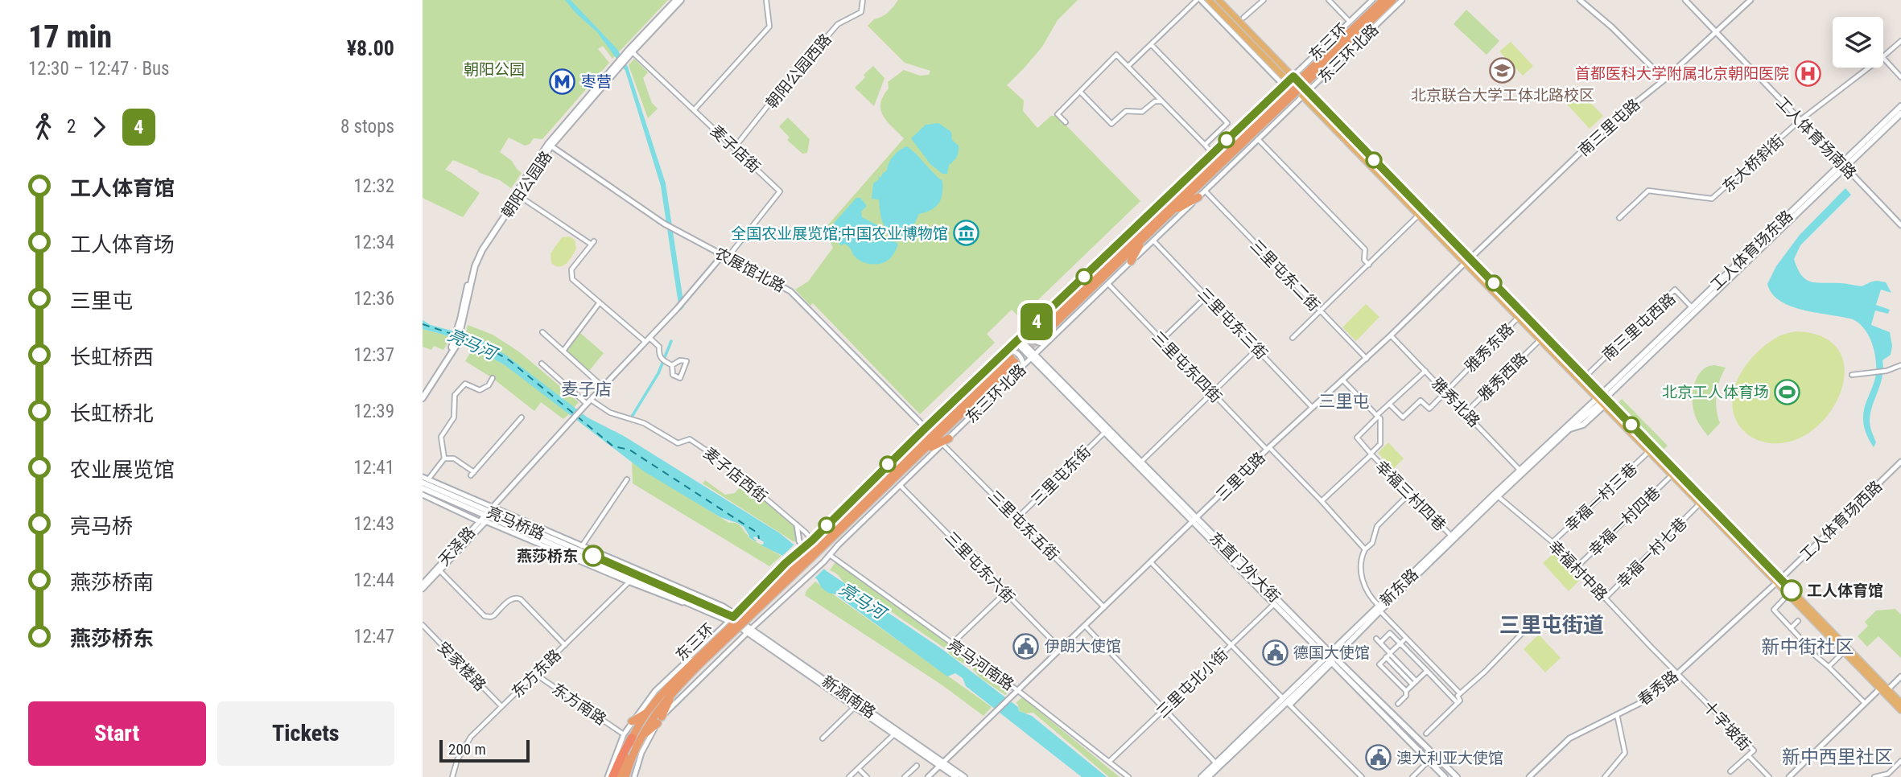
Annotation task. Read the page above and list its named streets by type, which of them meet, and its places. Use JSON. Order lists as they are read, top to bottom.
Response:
{
  "streets": {
    "highway": ["东三环"],
    "main road": [
      "朝阳公园路",
      "工人体育场东路",
      "亮马桥路",
      "东直门外大街",
      "新东路",
      "新源南路"
    ],
    "street": [
      "东三环北路",
      "朝阳公园西路",
      "南三里屯路",
      "工人体育场南路",
      "麦子店街",
      "东大桥斜街",
      "农展馆北路",
      "三里屯东二街",
      "三里屯东三街",
      "南三里屯西路",
      "雅秀东路",
      "三里屯东四街",
      "雅秀西路",
      "雅秀北路",
      "麦子店西街",
      "三里屯东街",
      "三里屯路",
      "幸福三村四巷",
      "幸福一村三巷",
      "工人体育场西路",
      "幸福一村四巷",
      "三里屯东五街",
      "天泽路",
      "幸福一村七巷",
      "三里屯东六街",
      "幸福村中路",
      "亮马河南路",
      "安家楼路",
      "东方东路",
      "三里屯北小街",
      "春秀路",
      "东方南路",
      "十字坡街"
    ]
  },
  "crossings": [
    ["东三环", "东方南路"],
    ["东三环北路", "农展馆北路"],
    ["东三环北路", "三里屯东二街"],
    ["东三环北路", "三里屯东三街"],
    ["东三环北路", "三里屯东四街"],
    ["东三环北路", "麦子店西街"],
    ["东三环北路", "亮马桥路"],
    ["东三环北路", "三里屯东五街"],
    ["东三环北路", "三里屯东六街"],
    ["东三环北路", "东直门外大街"],
    ["东三环北路", "亮马河南路"],
    ["东三环北路", "新源南路"],
    ["朝阳公园西路", "麦子店街"],
    ["南三里屯路", "工人体育场南路"],
    ["南三里屯路", "三里屯路"],
    ["工人体育场南路", "东大桥斜街"],
    ["工人体育场南路", "工人体育场东路"],
    ["麦子店街", "朝阳公园路"],
    ["麦子店街", "农展馆北路"],
    ["朝阳公园路", "农展馆北路"],
    ["工人体育场东路", "南三里屯西路"],
    ["工人体育场东路", "新东路"],
    ["三里屯东二街", "三里屯路"],
    ["三里屯东三街", "三里屯路"],
    ["雅秀东路", "雅秀北路"],
    ["三里屯东四街", "三里屯路"],
    ["三里屯东四街", "幸福三村四巷"],
    ["雅秀西路", "雅秀北路"],
    ["雅秀北路", "三里屯路"],
    ["雅秀北路", "新东路"],
    ["三里屯东街", "三里屯东五街"],
    ["三里屯东街", "东直门外大街"],
    ["三里屯路", "三里屯东五街"],
    ["三里屯路", "三里屯东六街"],
    ["三里屯路", "东直门外大街"],
    ["三里屯路", "亮马河南路"],
    ["三里屯路", "新源南路"],
    ["幸福三村四巷", "新东路"],
    ["幸福一村三巷", "幸福村中路"],
    ["工人体育场西路", "春秀路"],
    ["幸福一村四巷", "幸福村中路"],
    ["亮马桥路", "天泽路"],
    ["亮马桥路", "东方东路"],
    ["幸福一村七巷", "幸福村中路"],
    ["东直门外大街", "新东路"],
    ["东直门外大街", "三里屯北小街"],
    ["幸福村中路", "新东路"],
    ["幸福村中路", "春秀路"],
    ["幸福村中路", "十字坡街"],
    ["亮马河南路", "三里屯北小街"],
    ["安家楼路", "东方东路"],
    ["东方东路", "东方南路"],
    ["春秀路", "十字坡街"]
  ],
  "districts": [
    "麦子店",
    "三里屯",
    "三里屯街道",
    "新中街社区",
    "新中西里社区"
  ],
  "water": ["亮马河"],
  "parks": ["朝阳公园"],
  "places": {
    "school or university": ["北京联合大学工体北路校区"],
    "hospital": ["首都医科大学附属北京朝阳医院"],
    "metro station": ["枣营"],
    "museum": ["全国农业展览馆;中国农业博物馆"],
    "sports": ["北京工人体育场"],
    "other": ["燕莎桥东", "工人体育馆"],
    "public building": ["伊朗大使馆", "德国大使馆", "澳大利亚大使馆"]
  },
  "lines": ["bus line 4"],
  "scale_bar": "200 m",
  "page": {
    "heading": ["17 min", "12:30 – 12:47 · Bus", "¥8.00"],
    "on_map": "4",
    "legs": ["2", "4", "8 stops"],
    "list": [
      {
        "name": "工人体育馆",
        "value": "12:32"
      },
      {
        "name": "工人体育场",
        "value": "12:34"
      },
      {
        "name": "三里屯",
        "value": "12:36"
      },
      {
        "name": "长虹桥西",
        "value": "12:37"
      },
      {
        "name": "长虹桥北",
        "value": "12:39"
      },
      {
        "name": "农业展览馆",
        "value": "12:41"
      },
      {
        "name": "亮马桥",
        "value": "12:43"
      },
      {
        "name": "燕莎桥南",
        "value": "12:44"
      },
      {
        "name": "燕莎桥东",
        "value": "12:47"
      }
    ],
    "buttons": ["Start", "Tickets"],
    "scale": "200 m"
  }
}
